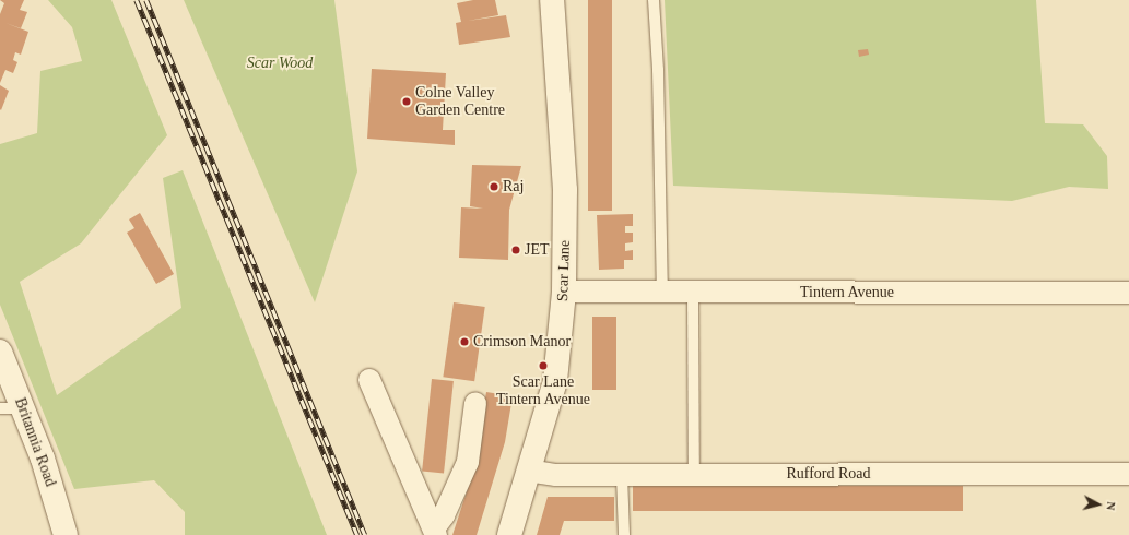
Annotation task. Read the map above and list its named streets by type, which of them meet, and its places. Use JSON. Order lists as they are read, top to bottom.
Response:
{
  "streets": {
    "main road": ["Scar Lane", "Britannia Road"],
    "street": ["Tintern Avenue", "Rufford Road"]
  },
  "crossings": [
    ["Scar Lane", "Tintern Avenue"],
    ["Scar Lane", "Rufford Road"]
  ],
  "parks": ["Scar Wood"],
  "places": [
    "Colne Valley Garden Centre",
    "Raj",
    "JET",
    "Crimson Manor",
    "Scar Lane Tintern Avenue"
  ],
  "north": "right"
}
